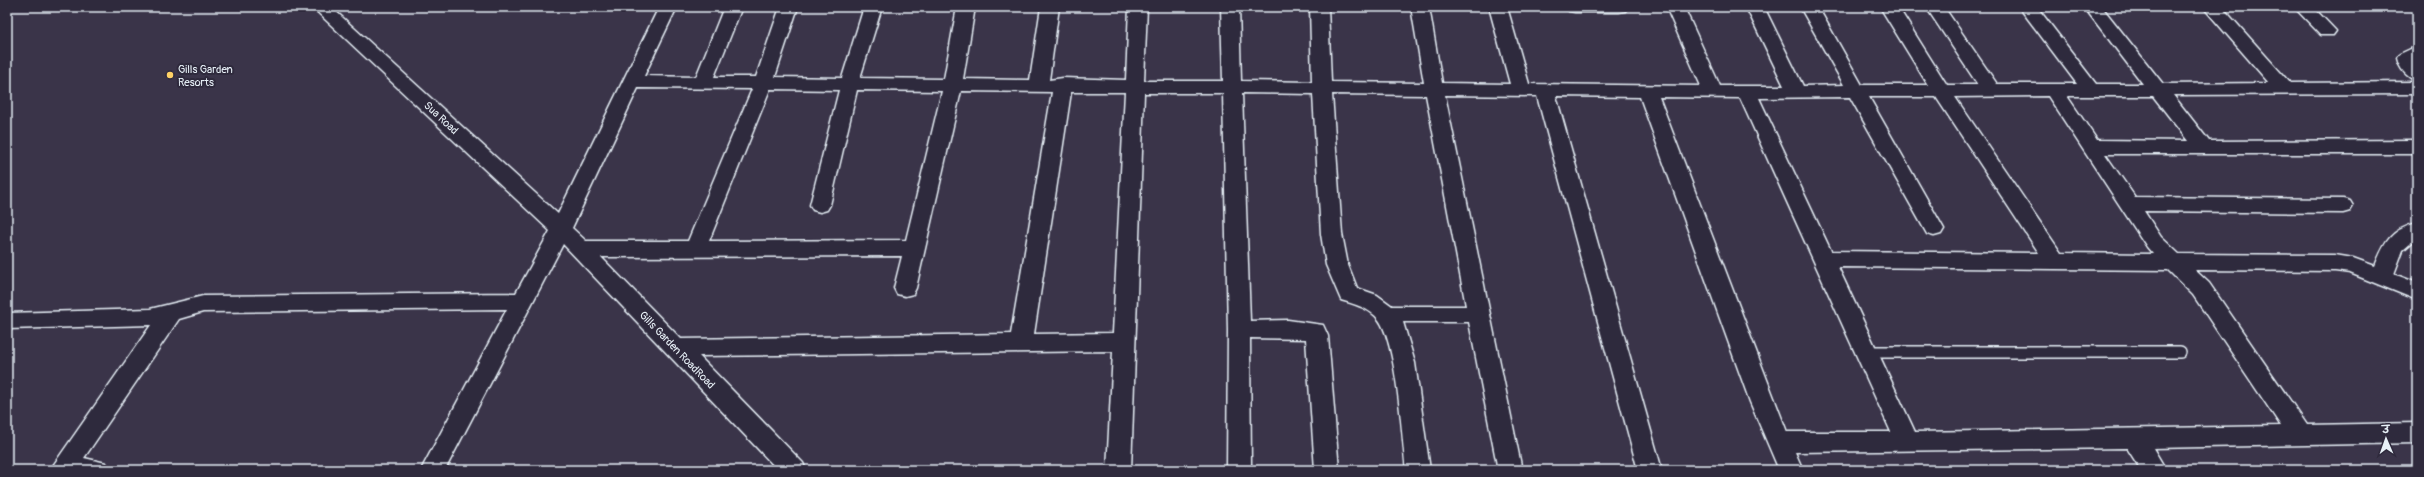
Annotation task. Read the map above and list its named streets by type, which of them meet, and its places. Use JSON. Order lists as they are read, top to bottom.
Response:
{
  "streets": {
    "street": ["Sua Road", "Gills Garden RoadRoad"]
  },
  "crossings": [
    ["Sua Road", "Gills Garden RoadRoad"]
  ],
  "places": ["Gills Garden Resorts"],
  "north": "top"
}
